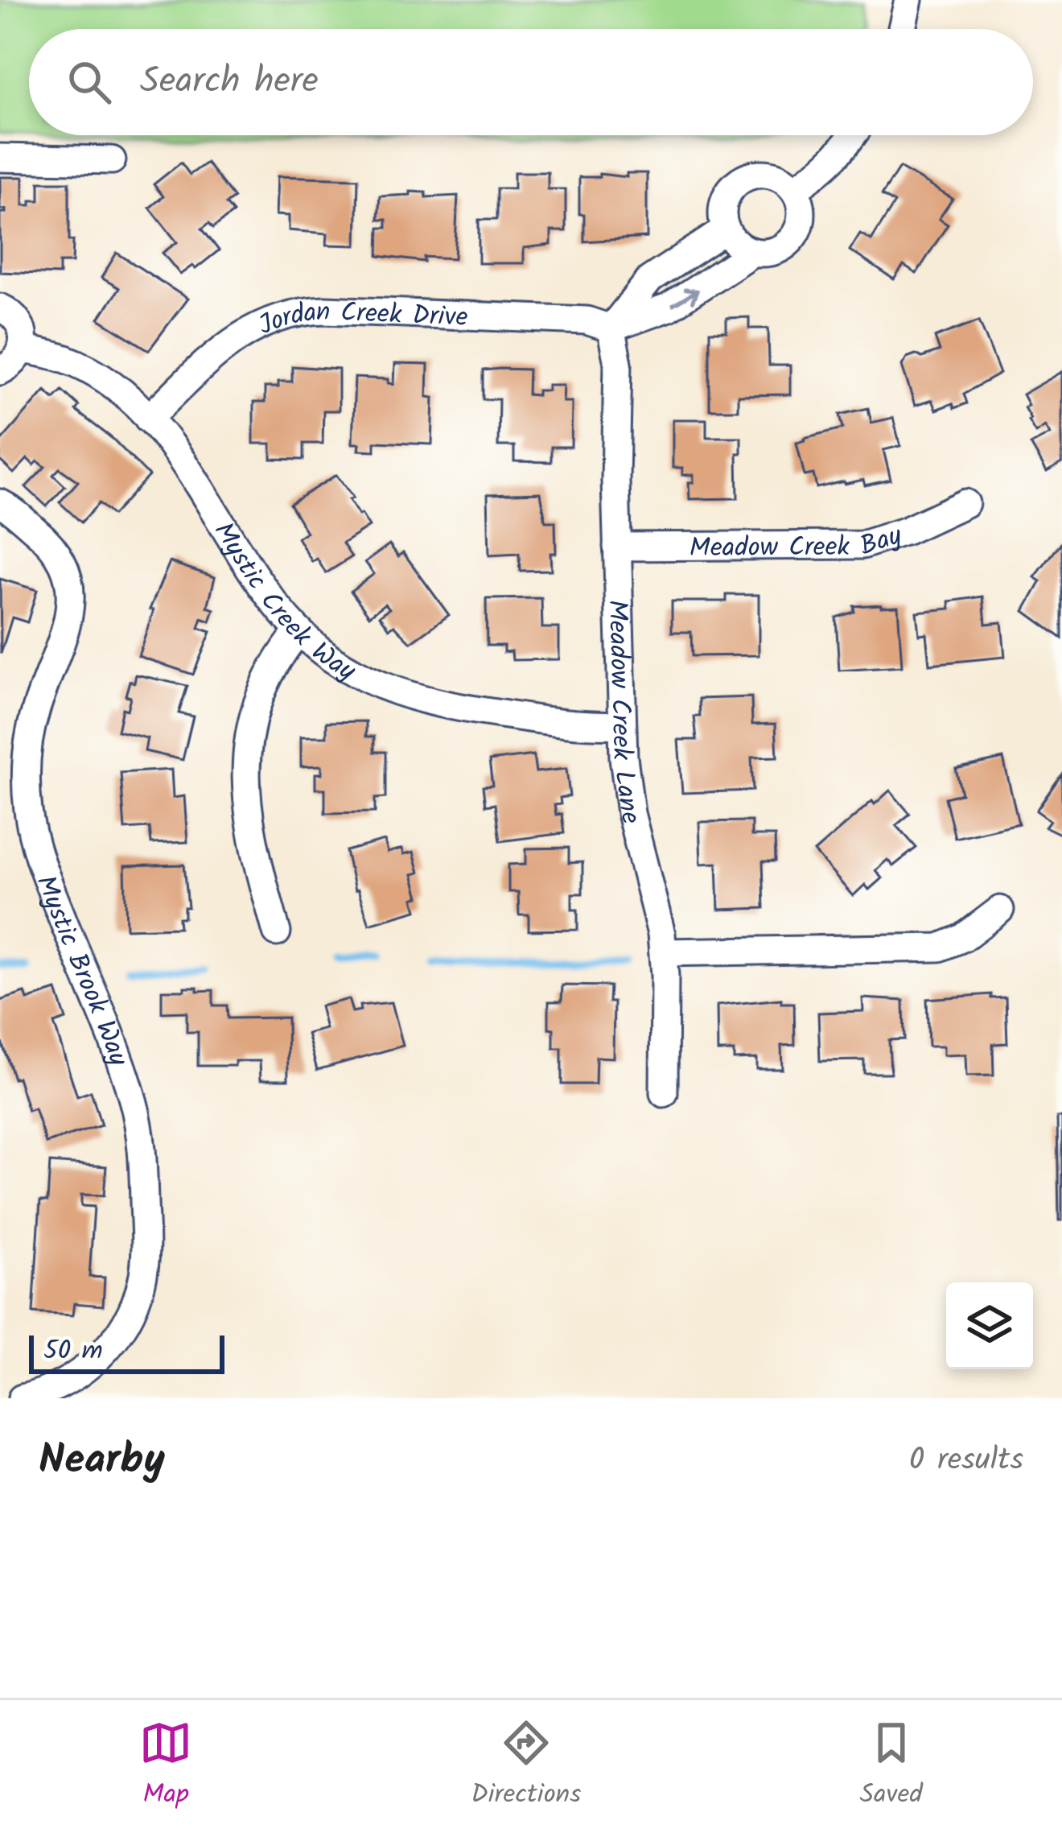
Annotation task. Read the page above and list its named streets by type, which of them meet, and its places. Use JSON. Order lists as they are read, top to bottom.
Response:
{
  "streets": {
    "street": [
      "Jordan Creek Drive",
      "Meadow Creek Bay",
      "Mystic Creek Way",
      "Meadow Creek Lane",
      "Mystic Brook Way"
    ]
  },
  "crossings": [
    ["Jordan Creek Drive", "Mystic Creek Way"],
    ["Jordan Creek Drive", "Meadow Creek Lane"],
    ["Meadow Creek Bay", "Meadow Creek Lane"],
    ["Mystic Creek Way", "Meadow Creek Lane"]
  ],
  "scale_bar": "50 m",
  "page": {
    "search": "Search here",
    "scale": "50 m",
    "heading": ["Nearby", "0 results"],
    "nav": ["Map", "Directions", "Saved"]
  }
}
